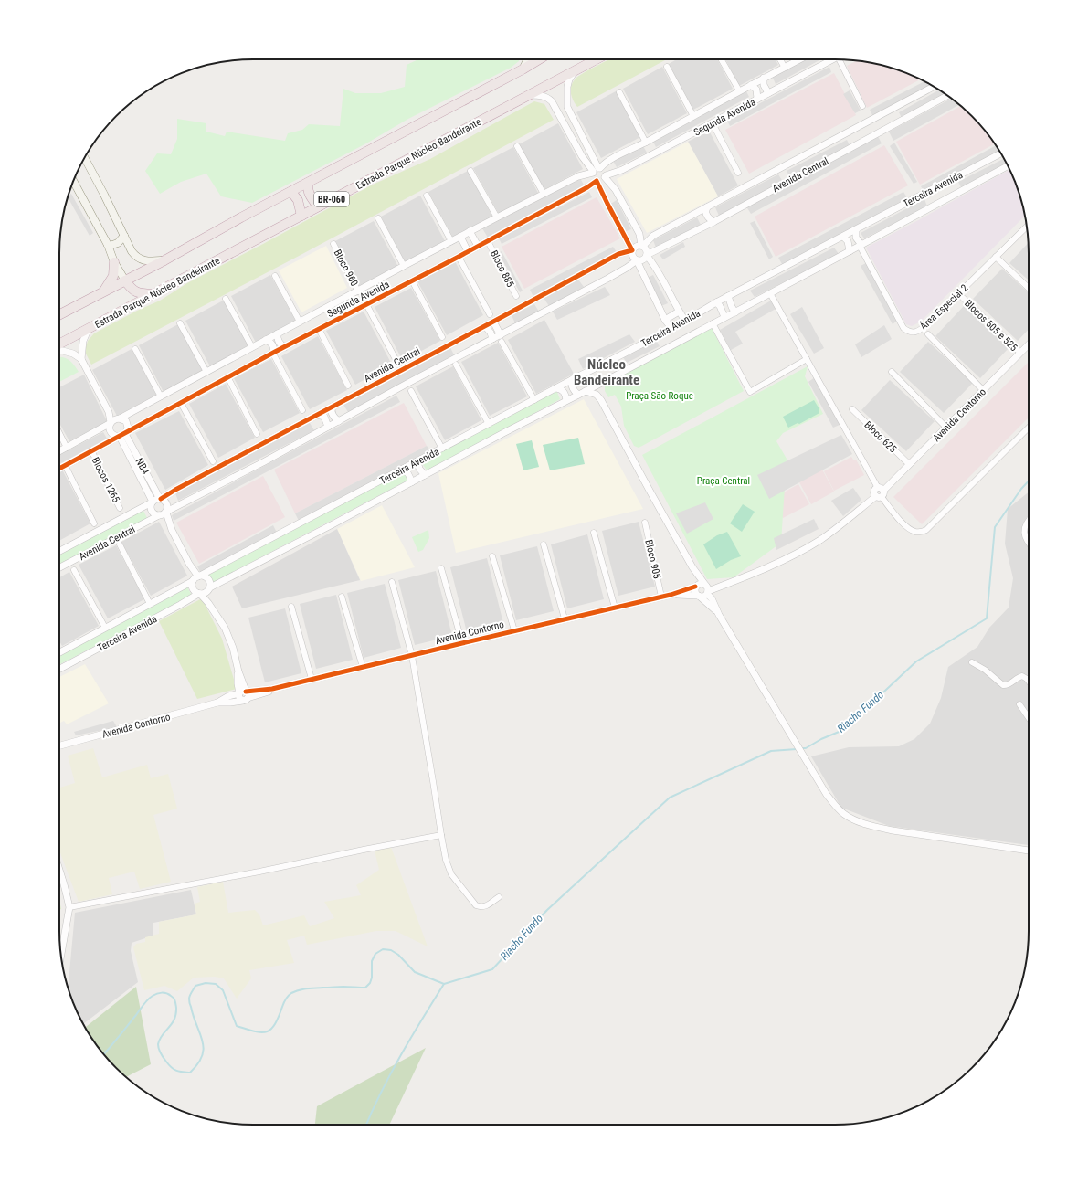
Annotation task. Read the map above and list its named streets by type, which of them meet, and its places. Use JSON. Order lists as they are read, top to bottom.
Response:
{
  "streets": {
    "highway": ["Estrada Parque Núcleo Bandeirante", "BR-060"],
    "street": [
      "Segunda Avenida",
      "Avenida Central",
      "Terceira Avenida",
      "Bloco 960",
      "Bloco 885",
      "Área Especial 2",
      "Blocos 505 e 525",
      "Avenida Contorno",
      "Bloco 625",
      "NB4",
      "Blocos 1265",
      "Bloco 905"
    ]
  },
  "crossings": [
    ["Segunda Avenida", "Bloco 960"],
    ["Segunda Avenida", "Bloco 885"],
    ["Segunda Avenida", "NB4"],
    ["Segunda Avenida", "Blocos 1265"],
    ["Avenida Central", "NB4"],
    ["Terceira Avenida", "Área Especial 2"],
    ["Blocos 505 e 525", "Avenida Contorno"],
    ["Avenida Contorno", "Bloco 625"],
    ["Avenida Contorno", "Bloco 905"]
  ],
  "districts": ["Núcleo Bandeirante"],
  "water": ["Riacho Fundo"],
  "parks": ["Praça São Roque", "Praça Central"]
}
